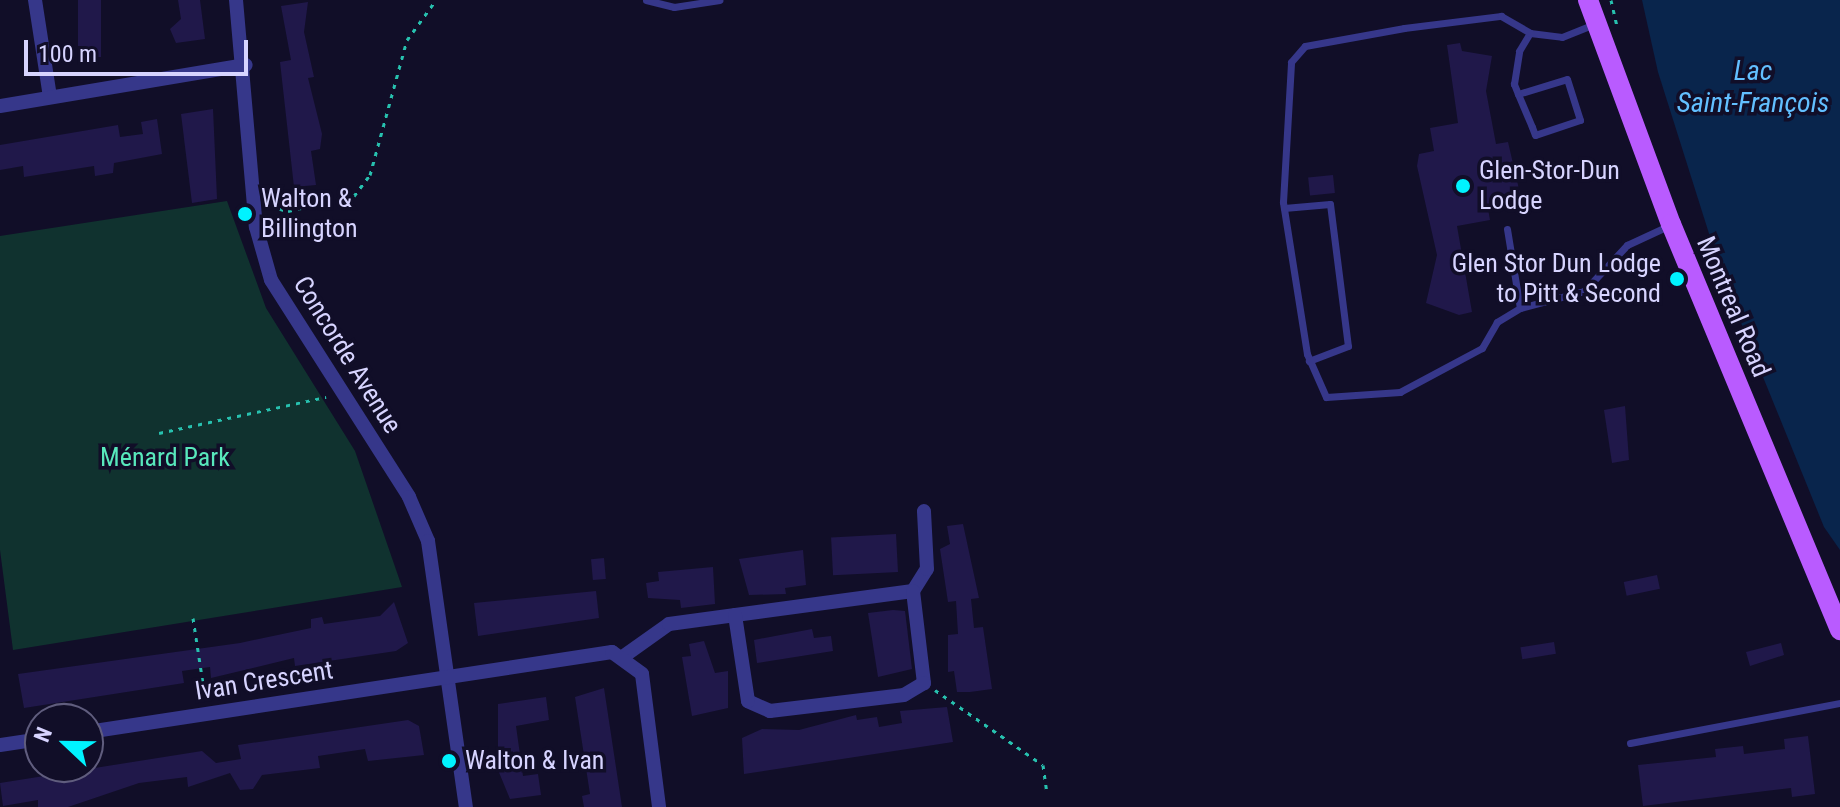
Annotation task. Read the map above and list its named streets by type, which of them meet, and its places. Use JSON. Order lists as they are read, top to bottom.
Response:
{
  "streets": {
    "main road": ["Montreal Road"],
    "street": ["Concorde Avenue", "Ivan Crescent"]
  },
  "crossings": [
    ["Concorde Avenue", "Ivan Crescent"]
  ],
  "water": ["Lac Saint-François"],
  "parks": ["Ménard Park"],
  "places": [
    "Glen-Stor-Dun Lodge",
    "Walton & Billington",
    "Glen Stor Dun Lodge to Pitt & Second",
    "Walton & Ivan"
  ],
  "scale_bar": "100 m",
  "north": "left"
}
